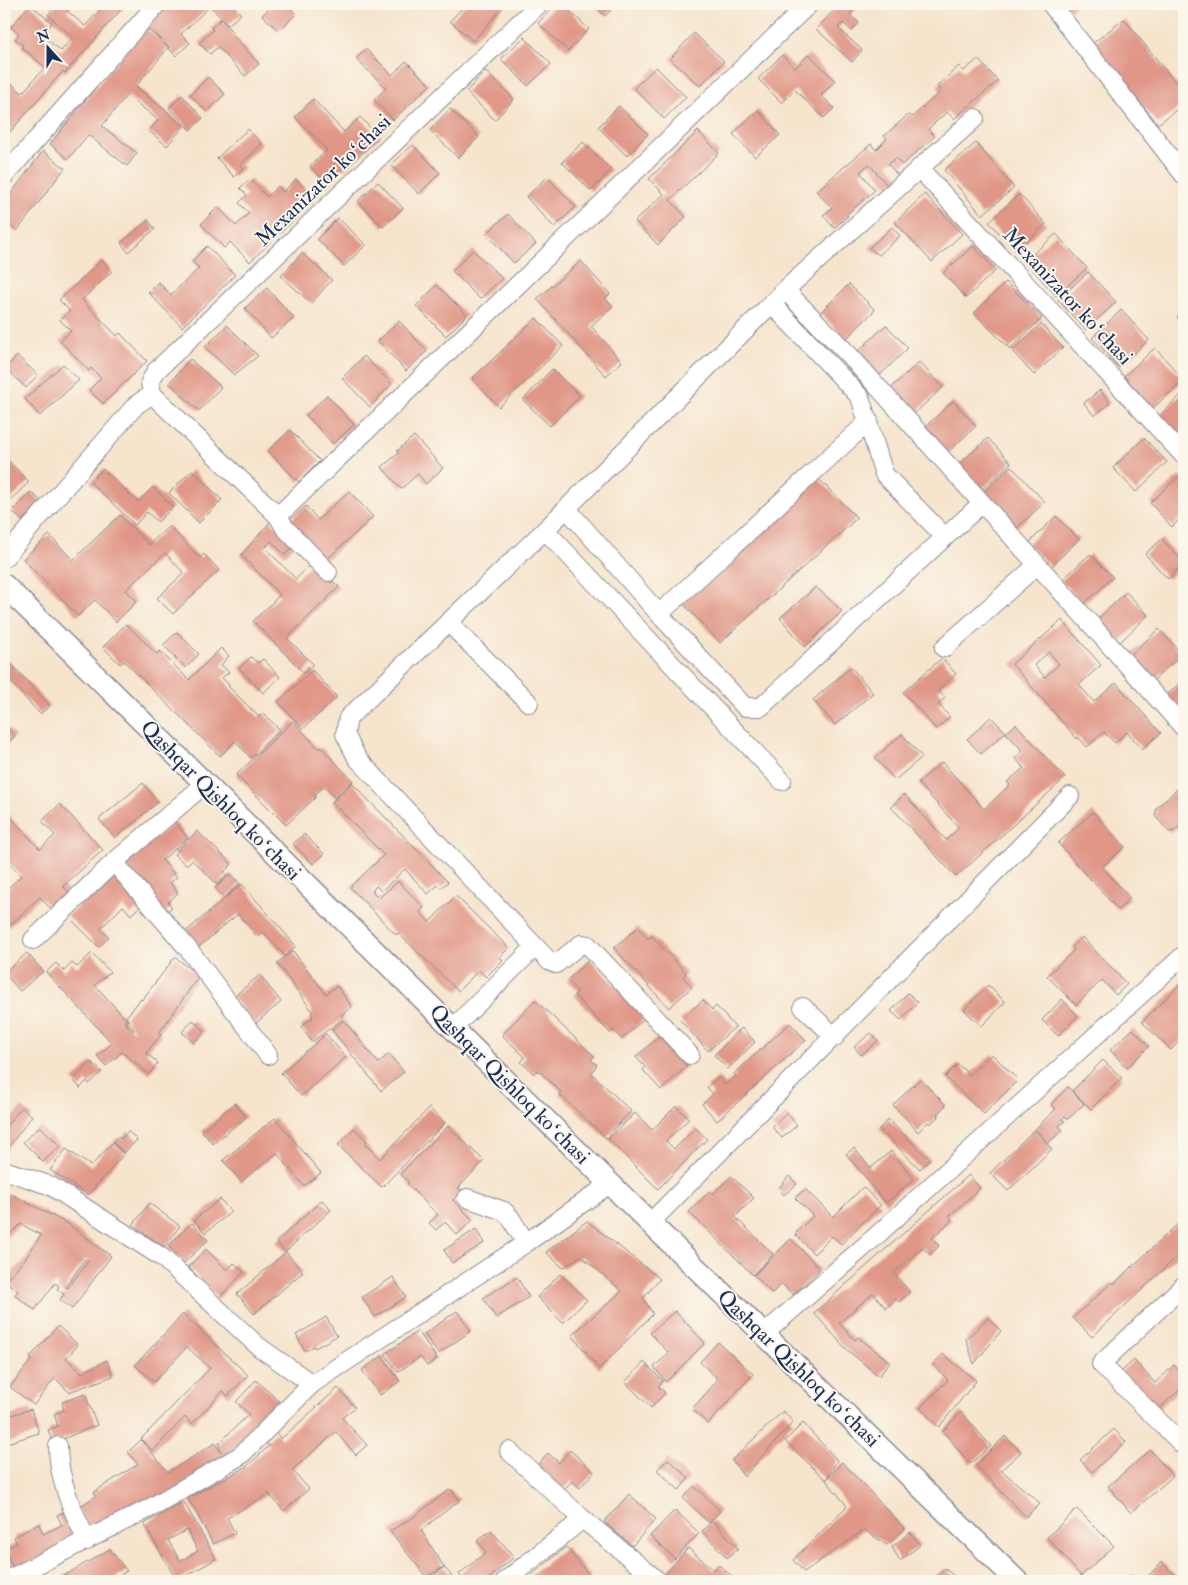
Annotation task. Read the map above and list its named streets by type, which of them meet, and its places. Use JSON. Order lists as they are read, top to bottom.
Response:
{
  "streets": {
    "main road": ["Qashqar Qishloq koʻchasi"],
    "street": ["Mexanizator koʻchasi"]
  },
  "north": "top"
}
